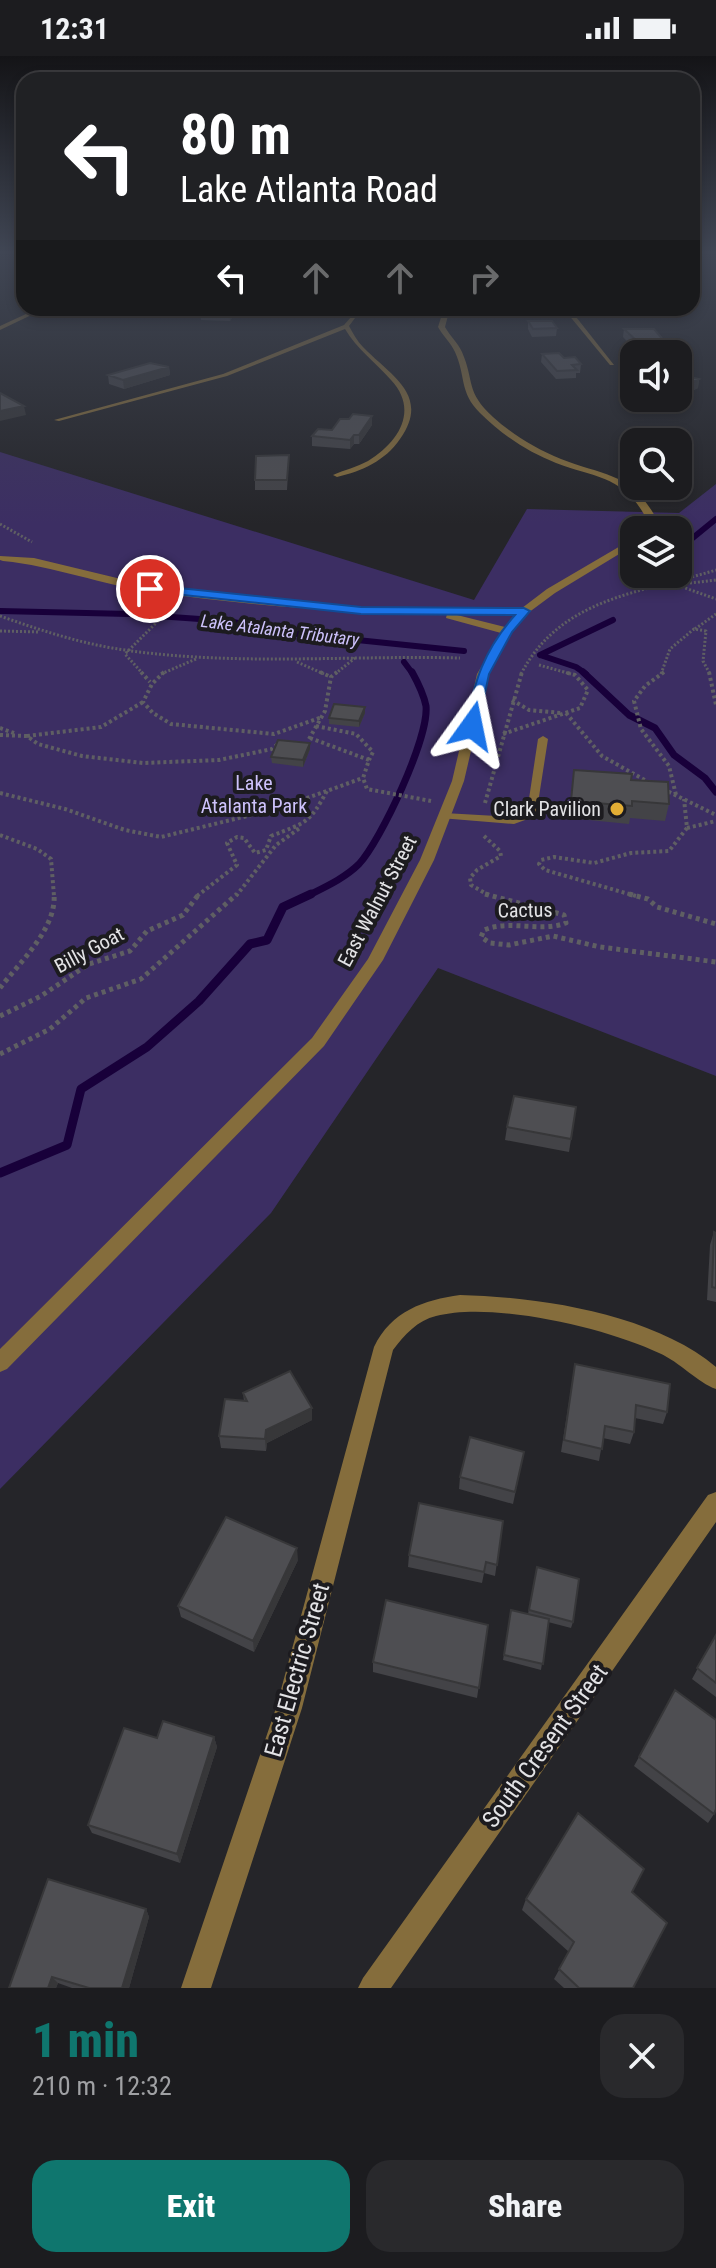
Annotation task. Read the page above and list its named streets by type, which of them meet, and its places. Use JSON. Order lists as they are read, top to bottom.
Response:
{
  "streets": {
    "street": ["East Walnut Street", "East Electric Street", "South Cresent Street"],
    "path": ["Cactus", "Billy Goat"]
  },
  "water": ["Lake Atalanta Tributary"],
  "parks": ["Lake Atalanta Park"],
  "places": ["Clark Pavilion"],
  "page": {
    "status": "12:31",
    "turn": ["80 m", "Lake Atlanta Road"],
    "heading": ["1 min", "210 m · 12:32"],
    "buttons": ["Exit", "Share"]
  }
}
